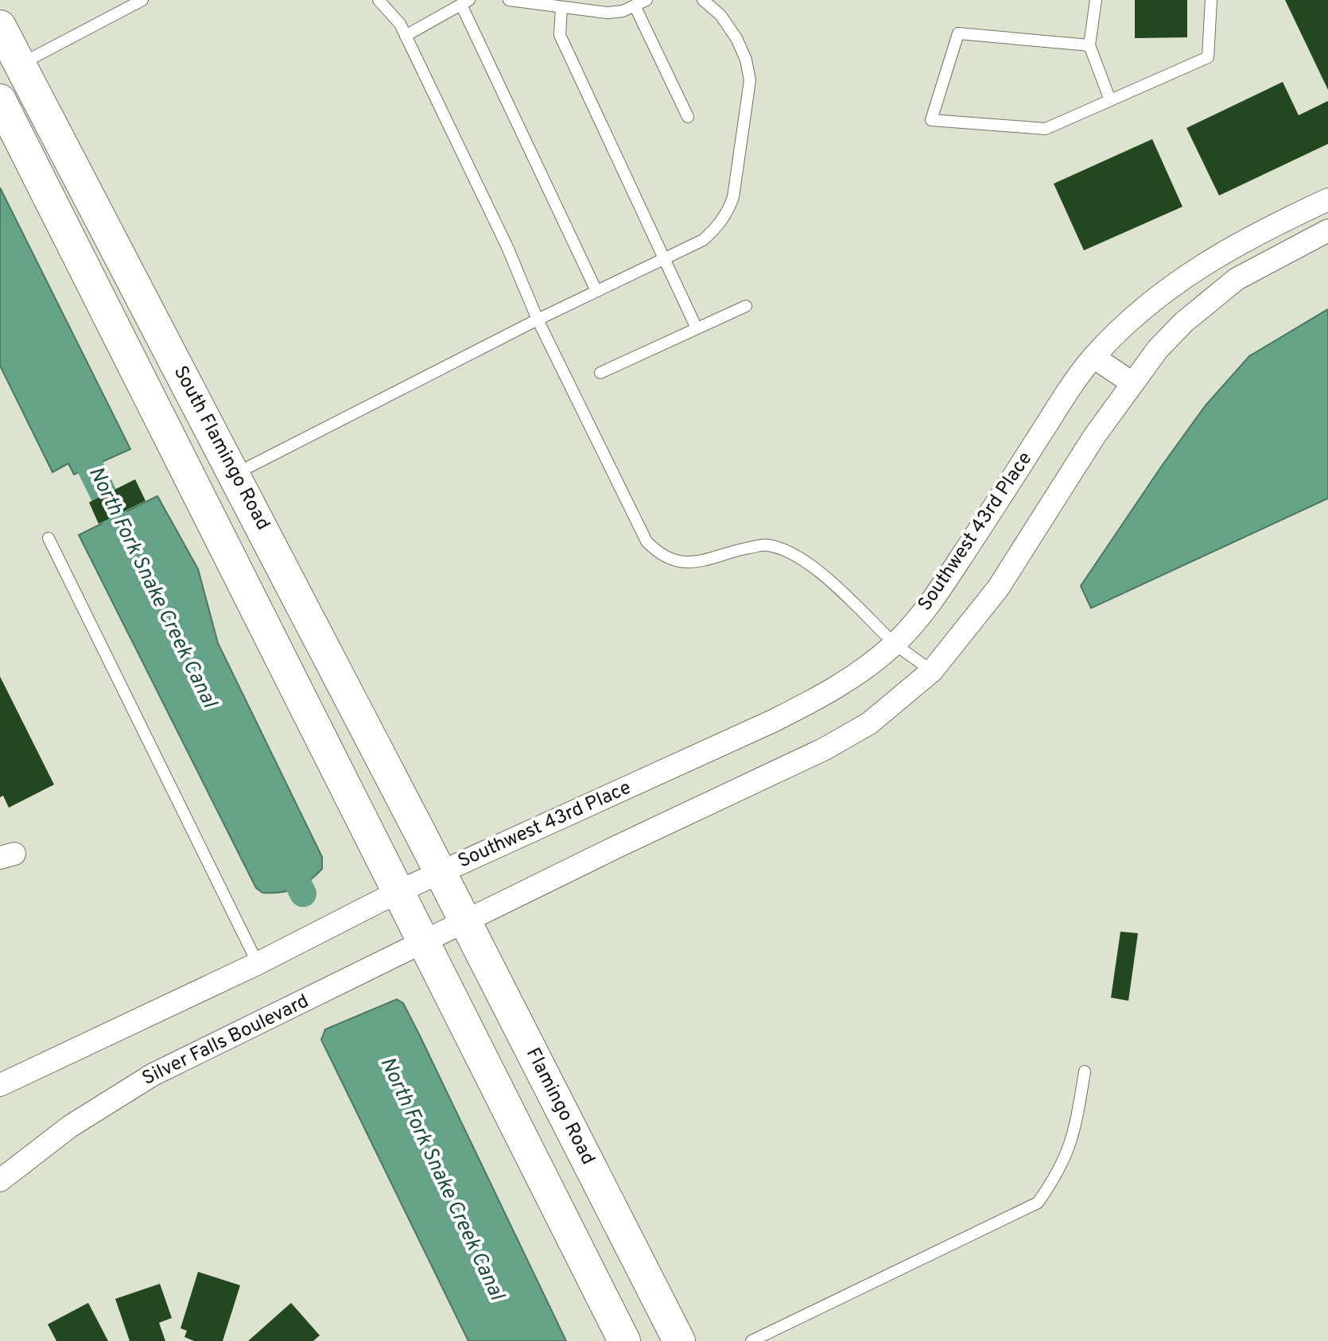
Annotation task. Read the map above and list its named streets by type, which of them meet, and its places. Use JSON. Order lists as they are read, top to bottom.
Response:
{
  "streets": {
    "main road": ["South Flamingo Road", "Flamingo Road"],
    "street": ["Southwest 43rd Place", "Silver Falls Boulevard"]
  },
  "crossings": [
    ["South Flamingo Road", "Southwest 43rd Place"],
    ["South Flamingo Road", "Flamingo Road"],
    ["Southwest 43rd Place", "Flamingo Road"],
    ["Silver Falls Boulevard", "Flamingo Road"]
  ],
  "water": ["North Fork Snake Creek Canal"]
}
